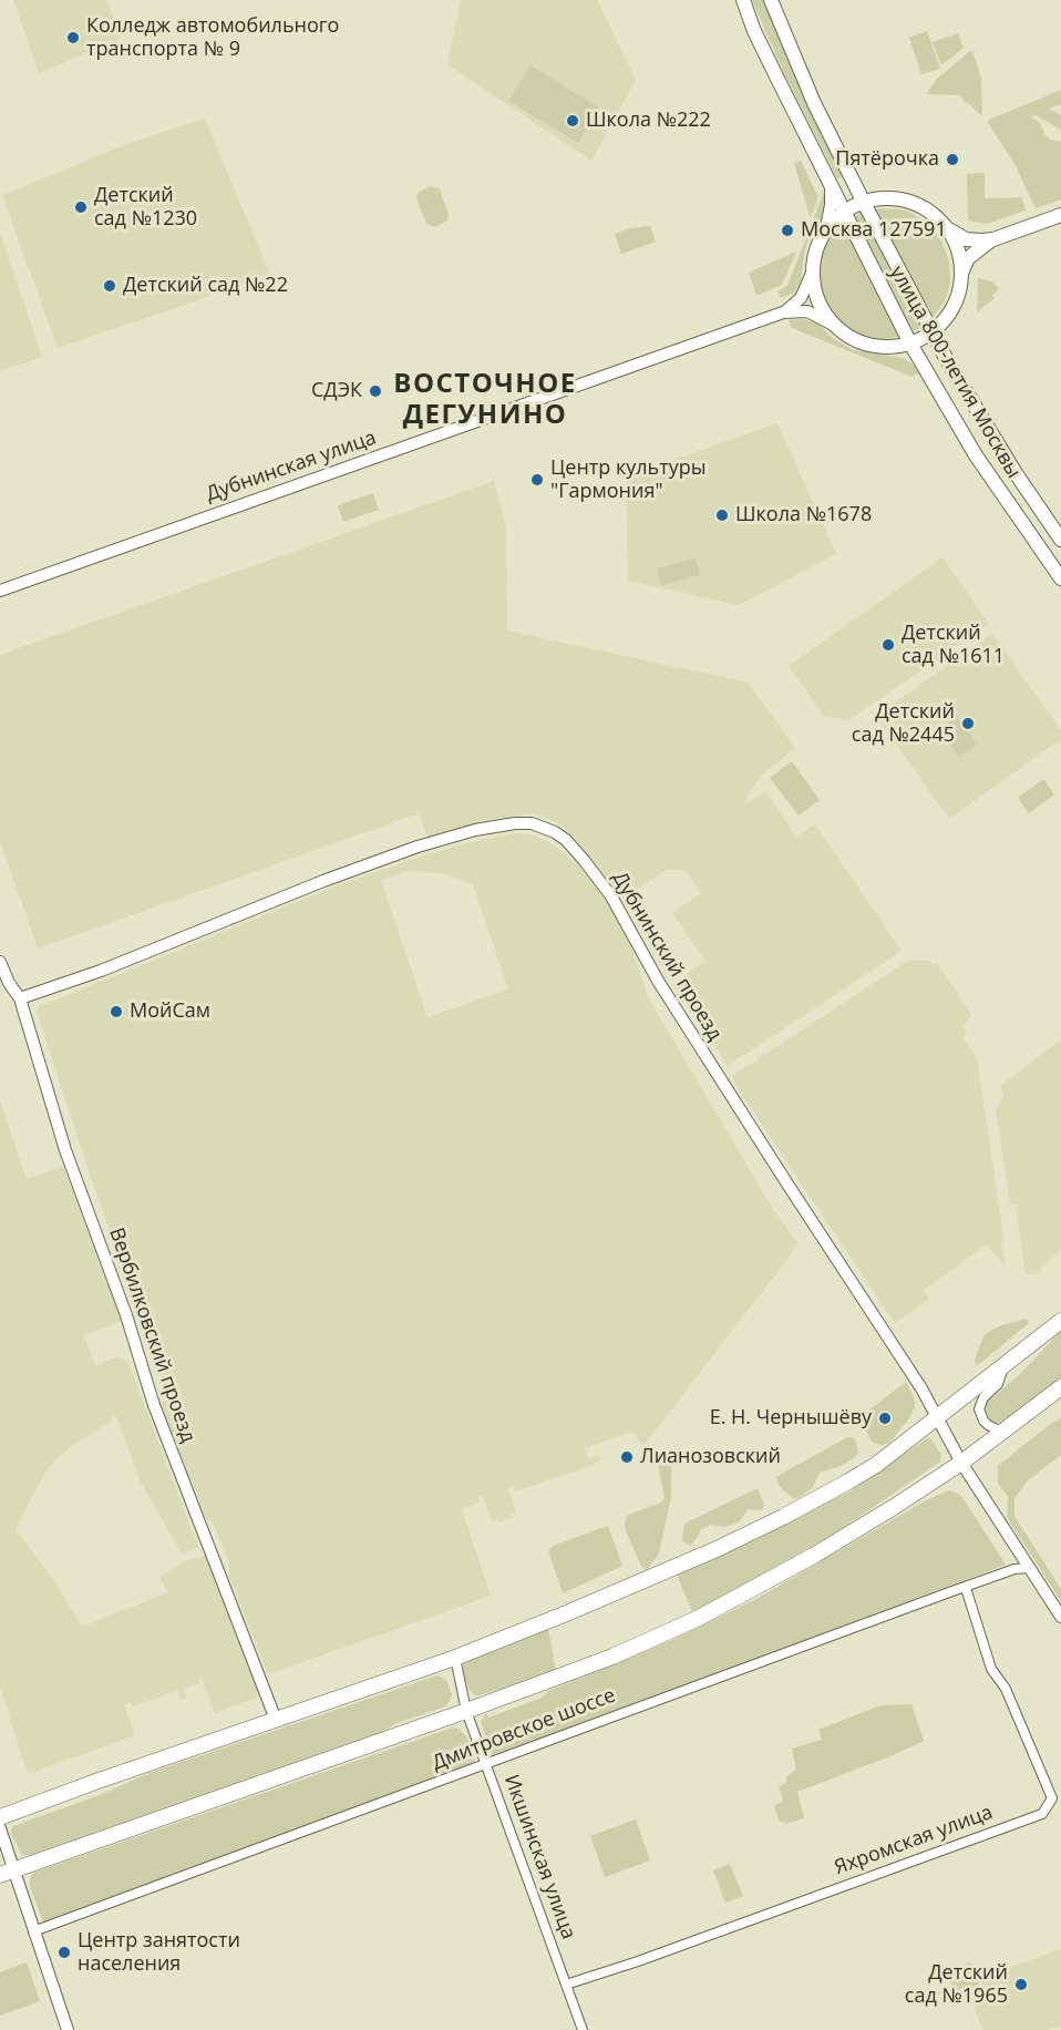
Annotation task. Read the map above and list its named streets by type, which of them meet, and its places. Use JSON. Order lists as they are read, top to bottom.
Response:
{
  "streets": {
    "main road": ["улица 800-летия Москвы", "Дмитровское шоссе"],
    "street": [
      "Дубнинская улица",
      "Дубнинский проезд",
      "Вербилковский проезд",
      "Яхромская улица",
      "Икшинская улица"
    ]
  },
  "crossings": [
    ["Дубнинский проезд", "Вербилковский проезд"],
    ["Дмитровское шоссе", "Яхромская улица"],
    ["Дмитровское шоссе", "Икшинская улица"],
    ["Яхромская улица", "Икшинская улица"]
  ],
  "districts": ["ВОСТОЧНОЕ ДЕГУНИНО"],
  "places": [
    "Колледж автомобильного транспорта № 9",
    "Школа №222",
    "Пятёрочка",
    "Детский сад №1230",
    "Москва 127591",
    "Детский сад №22",
    "СДЭК",
    "Центр культуры \"Гармония\"",
    "Школа №1678",
    "Детский сад №1611",
    "Детский сад №2445",
    "МойСам",
    "Е. Н. Чернышёву",
    "Лианозовский",
    "Центр занятости населения",
    "Детский сад №1965"
  ]
}
